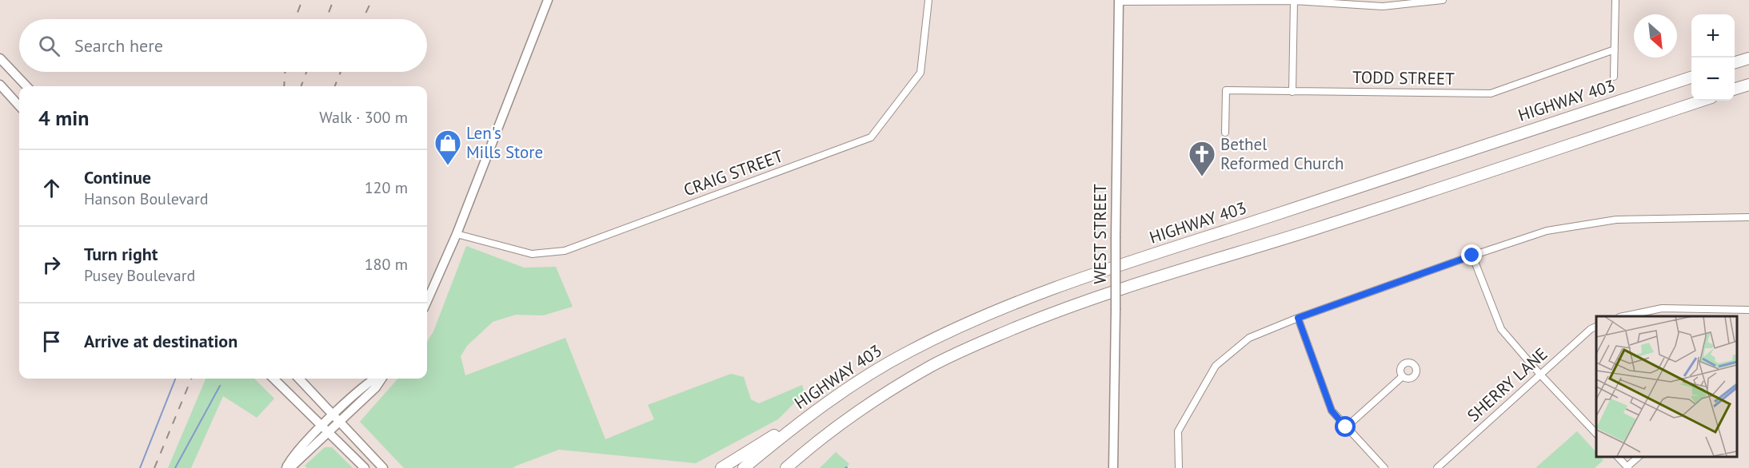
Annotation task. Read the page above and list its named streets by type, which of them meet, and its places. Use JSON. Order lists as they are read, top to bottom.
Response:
{
  "streets": {
    "highway": ["HIGHWAY 403"],
    "main road": ["WEST STREET"],
    "street": ["TODD STREET", "CRAIG STREET", "SHERRY LANE"]
  },
  "places": {
    "shop": ["Len's Mills Store"],
    "church": ["Bethel Reformed Church"]
  },
  "north": "bottom right",
  "page": {
    "map_buttons": ["+", "−"],
    "search": "Search here",
    "heading": ["4 min", "Walk · 300 m"],
    "list": [
      ["Continue", "Hanson Boulevard", "120 m"],
      ["Turn right", "Pusey Boulevard", "180 m"],
      "Arrive at destination"
    ]
  }
}
